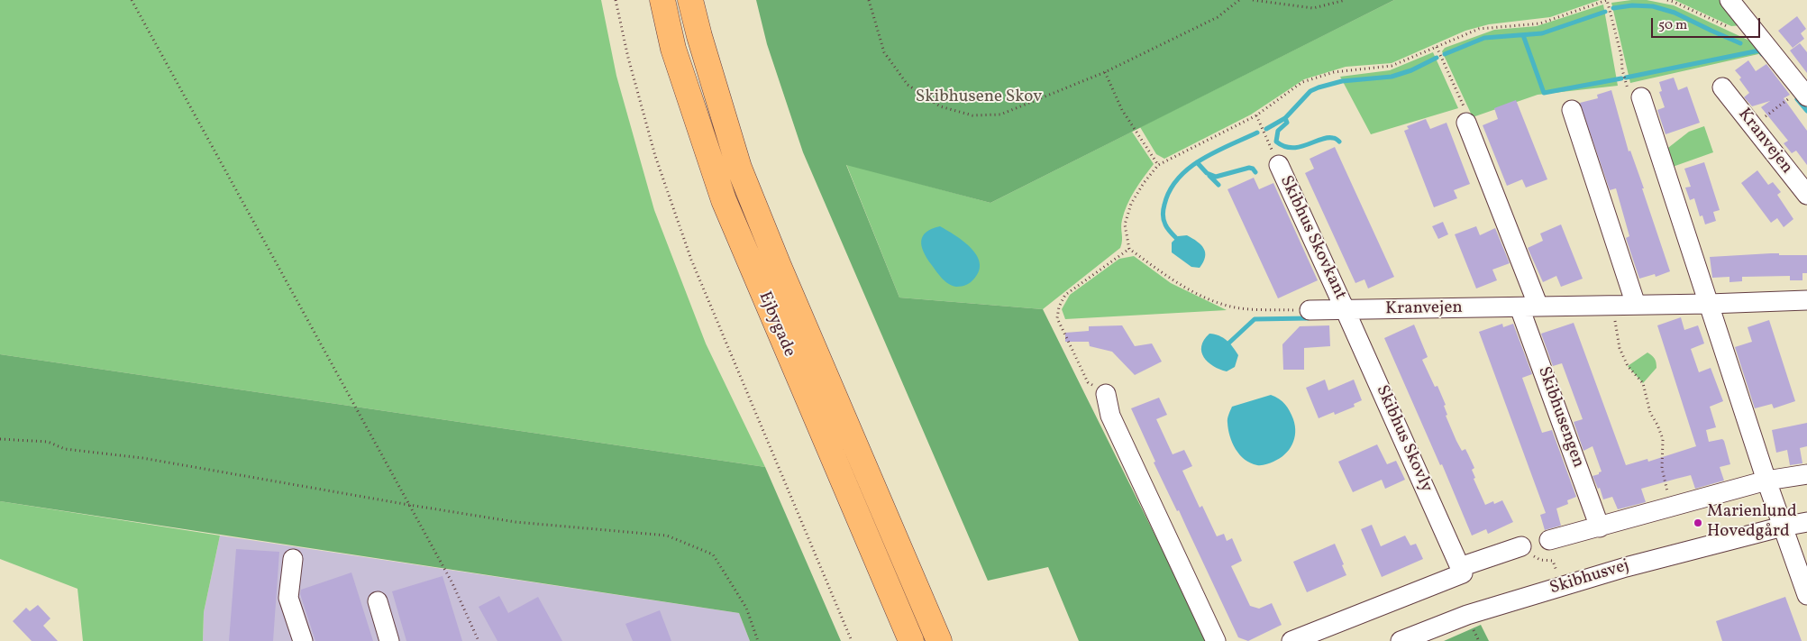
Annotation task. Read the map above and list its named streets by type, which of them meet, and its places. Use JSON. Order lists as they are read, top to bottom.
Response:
{
  "streets": {
    "main road": ["Ejbygade"],
    "street": [
      "Kranvejen",
      "Skibhus Skovkant",
      "Skibhusengen",
      "Skibhus Skovly",
      "Skibhusvej"
    ]
  },
  "crossings": [
    ["Kranvejen", "Skibhus Skovkant"],
    ["Kranvejen", "Skibhusengen"],
    ["Kranvejen", "Skibhus Skovly"],
    ["Skibhus Skovkant", "Skibhus Skovly"]
  ],
  "parks": ["Skibhusene Skov"],
  "places": ["Marienlund Hovedgård"],
  "scale_bar": "50 m"
}
